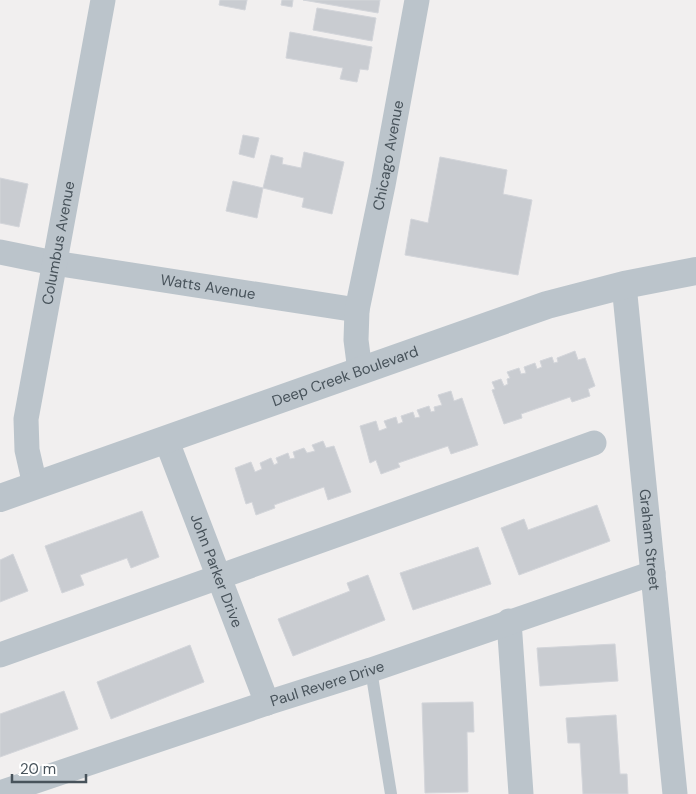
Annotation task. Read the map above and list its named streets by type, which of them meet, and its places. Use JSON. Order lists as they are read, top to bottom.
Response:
{
  "streets": {
    "street": [
      "Chicago Avenue",
      "Columbus Avenue",
      "Watts Avenue",
      "Deep Creek Boulevard",
      "Graham Street",
      "John Parker Drive",
      "Paul Revere Drive"
    ]
  },
  "crossings": [
    ["Chicago Avenue", "Watts Avenue"],
    ["Columbus Avenue", "Watts Avenue"],
    ["Columbus Avenue", "Deep Creek Boulevard"],
    ["Deep Creek Boulevard", "Graham Street"],
    ["Deep Creek Boulevard", "John Parker Drive"],
    ["Graham Street", "Paul Revere Drive"],
    ["John Parker Drive", "Paul Revere Drive"]
  ],
  "scale_bar": "20 m"
}
